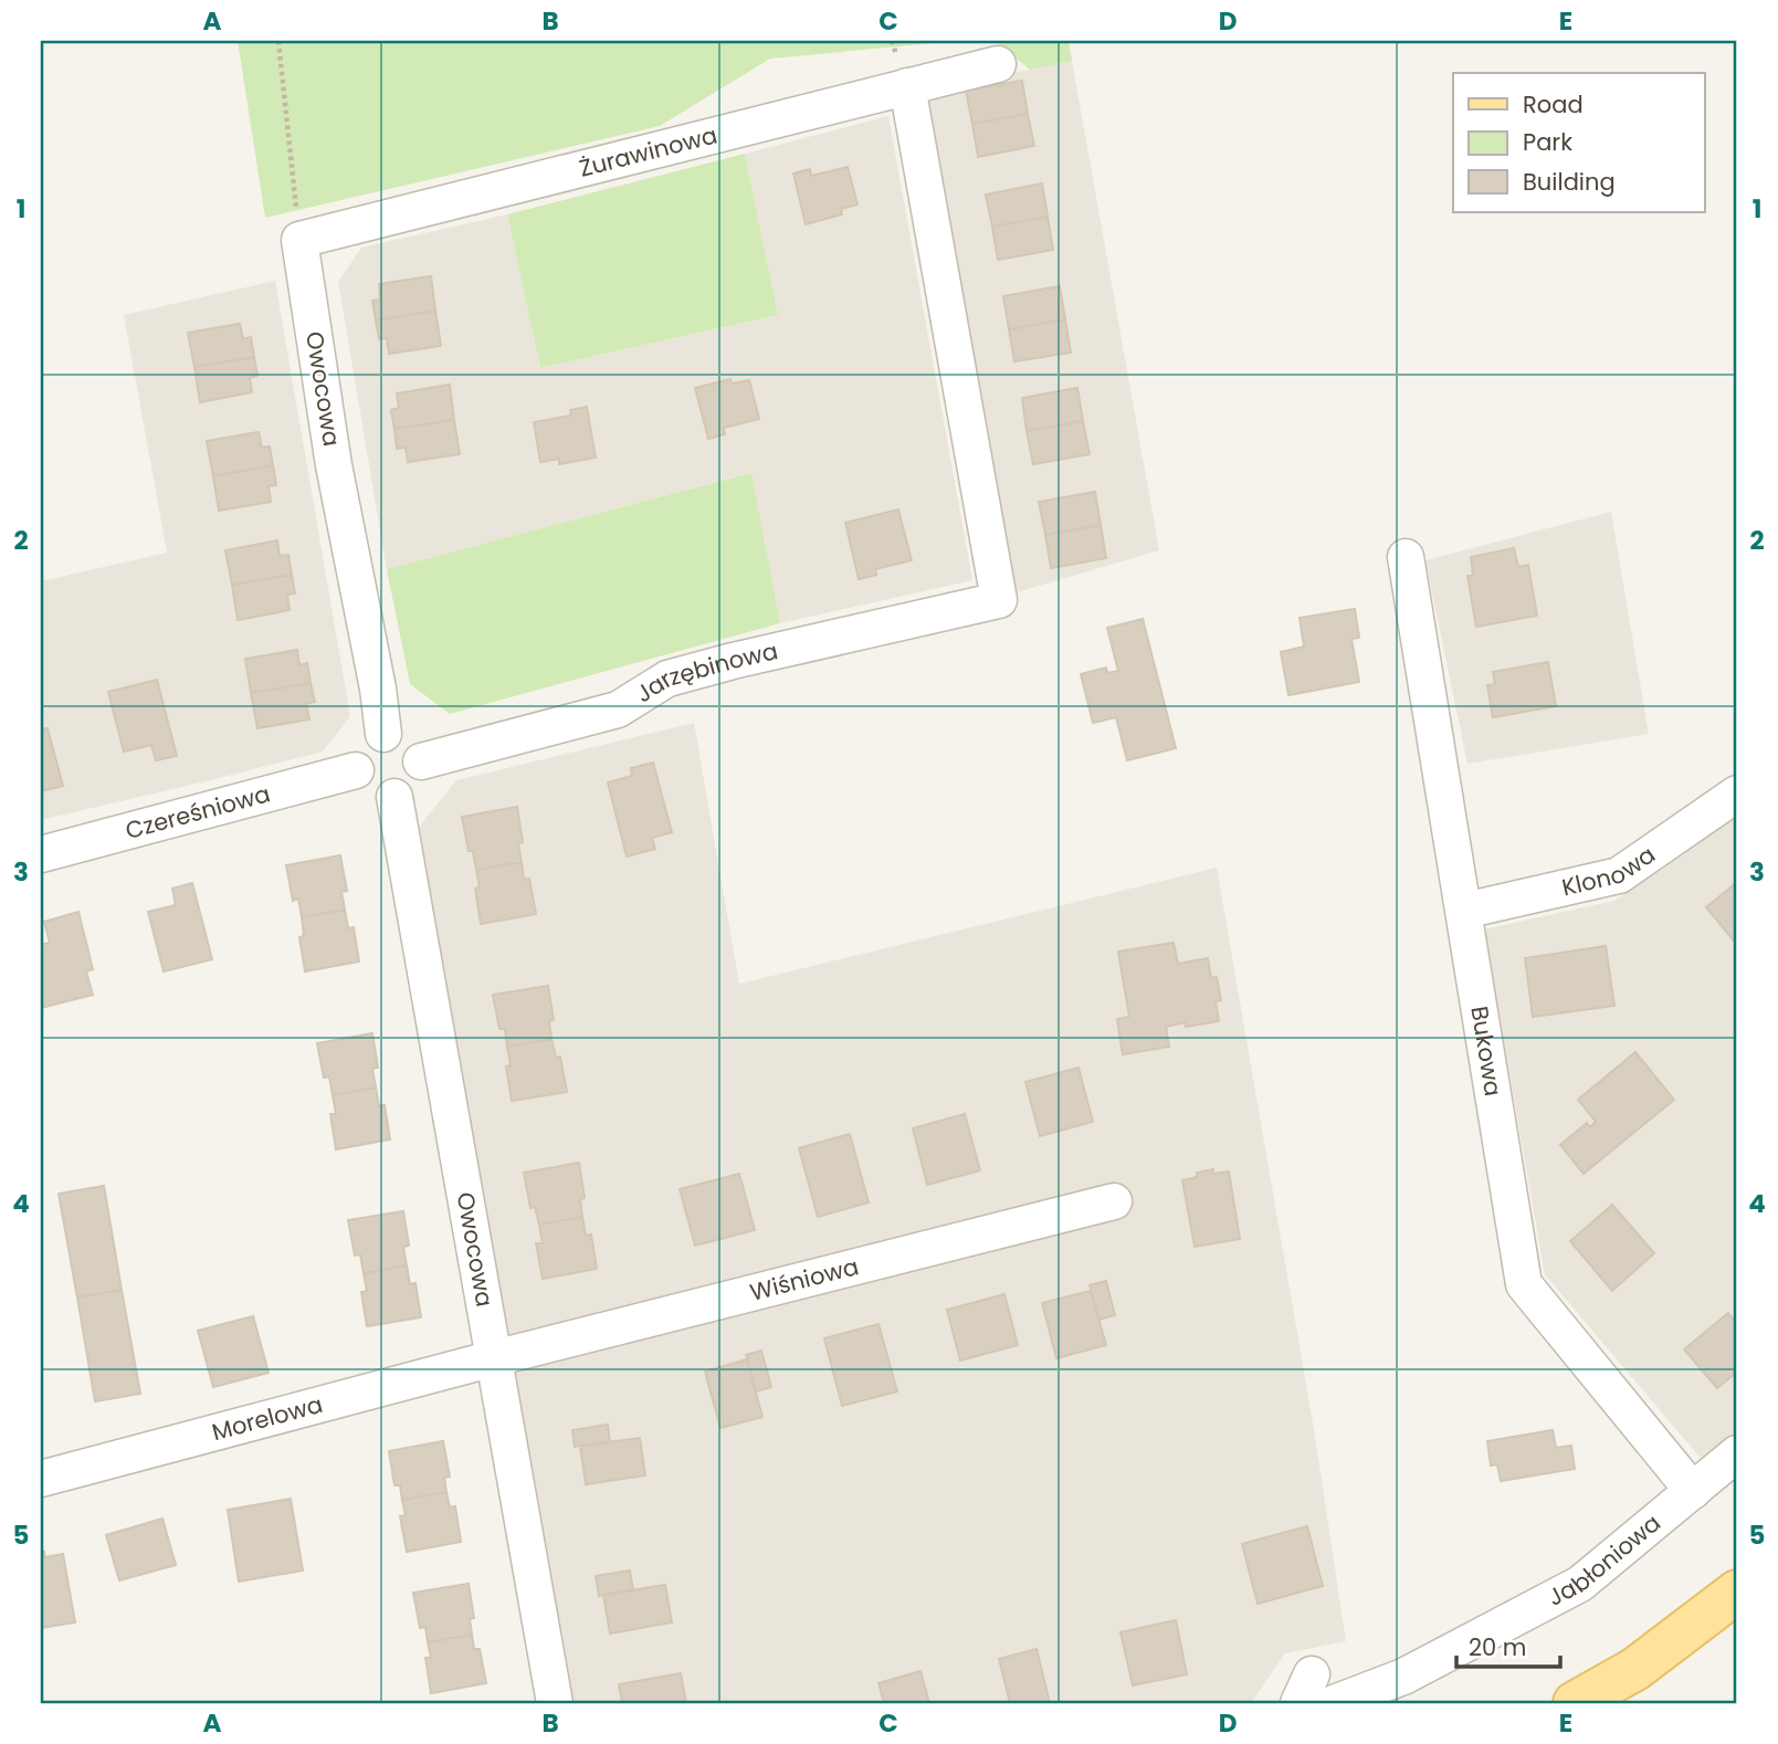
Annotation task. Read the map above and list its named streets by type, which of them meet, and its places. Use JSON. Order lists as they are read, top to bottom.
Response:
{
  "streets": {
    "street": [
      "Żurawinowa",
      "Owocowa",
      "Jarzębinowa",
      "Czereśniowa",
      "Klonowa",
      "Bukowa",
      "Wiśniowa",
      "Morelowa",
      "Jabłoniowa"
    ]
  },
  "crossings": [
    ["Żurawinowa", "Owocowa"],
    ["Żurawinowa", "Jarzębinowa"],
    ["Owocowa", "Jarzębinowa"],
    ["Owocowa", "Czereśniowa"],
    ["Owocowa", "Wiśniowa"],
    ["Owocowa", "Morelowa"],
    ["Jarzębinowa", "Czereśniowa"],
    ["Klonowa", "Bukowa"],
    ["Bukowa", "Jabłoniowa"],
    ["Wiśniowa", "Morelowa"]
  ],
  "legend": ["Road", "Park", "Building"],
  "scale_bar": "20 m",
  "grid": {
    "columns": [
      "A",
      "B",
      "C",
      "D",
      "E"
    ],
    "rows": [
      "1",
      "2",
      "3",
      "4",
      "5"
    ]
  }
}
